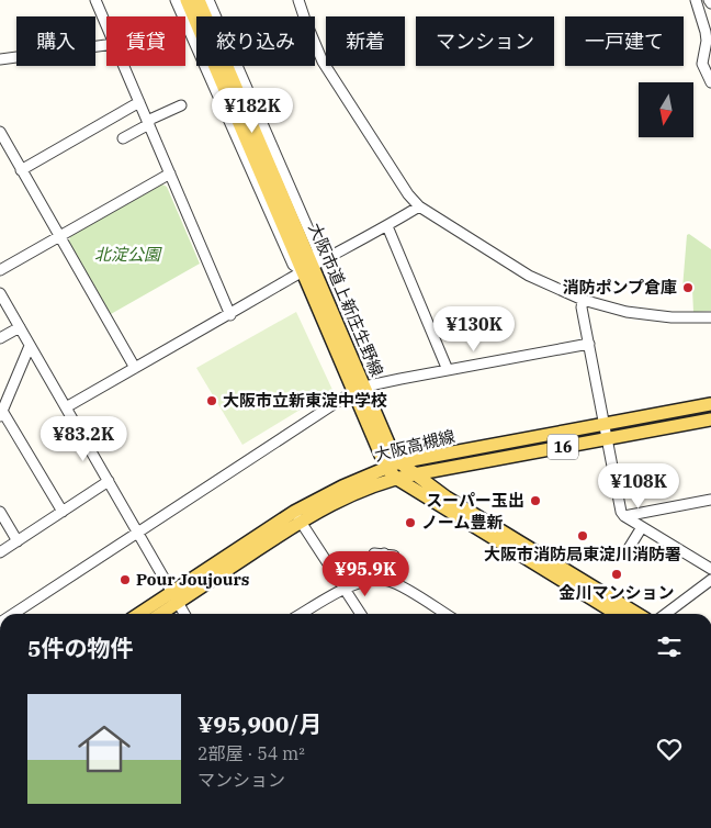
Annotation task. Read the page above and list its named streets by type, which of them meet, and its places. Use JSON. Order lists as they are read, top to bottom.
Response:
{
  "streets": {
    "main road": ["大阪市道上新庄生野線", "大阪高槻線", "16"]
  },
  "crossings": [
    ["大阪市道上新庄生野線", "大阪高槻線"]
  ],
  "parks": ["北淀公園"],
  "places": [
    "消防ポンプ倉庫",
    "大阪市立新東淀中学校",
    "スーパー玉出",
    "ノーム豊新",
    "大阪市消防局東淀川消防署",
    "金川マンション",
    "Pour Joujours"
  ],
  "north": "bottom",
  "page": {
    "chip": [
      "購入",
      "賃貸",
      "絞り込み",
      "新着",
      "マンション",
      "一戸建て"
    ],
    "price": [
      "¥182K",
      "¥130K",
      "¥83.2K",
      "¥108K",
      "¥95.9K"
    ],
    "heading": "5件の物件",
    "list": [
      {
        "name": "¥95,900/月",
        "note": "2部屋 · 54 m² · マンション"
      }
    ]
  }
}
